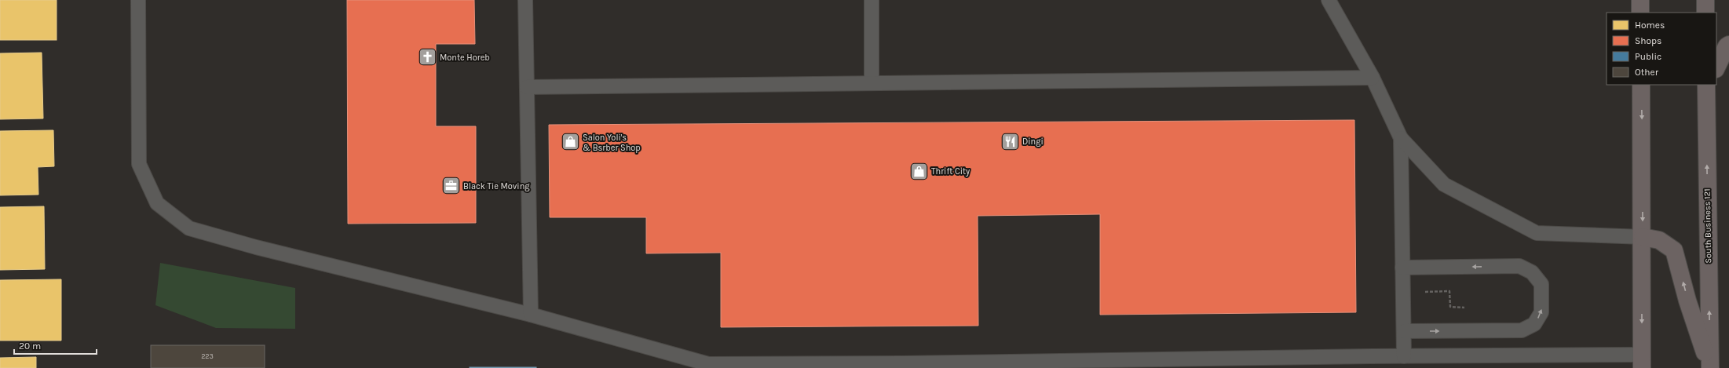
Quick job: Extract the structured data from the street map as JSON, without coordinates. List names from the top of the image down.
{
  "streets": {
    "main road": ["South Business 121"]
  },
  "places": {
    "church": ["Monte Horeb"],
    "restaurant": ["Dingi"],
    "shop": ["Salon Yoli's & Bsrber Shop", "Thrift City"],
    "office": ["Black Tie Moving"]
  },
  "house_numbers": ["223"],
  "legend": [
    "Homes",
    "Shops",
    "Public",
    "Other"
  ],
  "scale_bar": "20 m"
}
